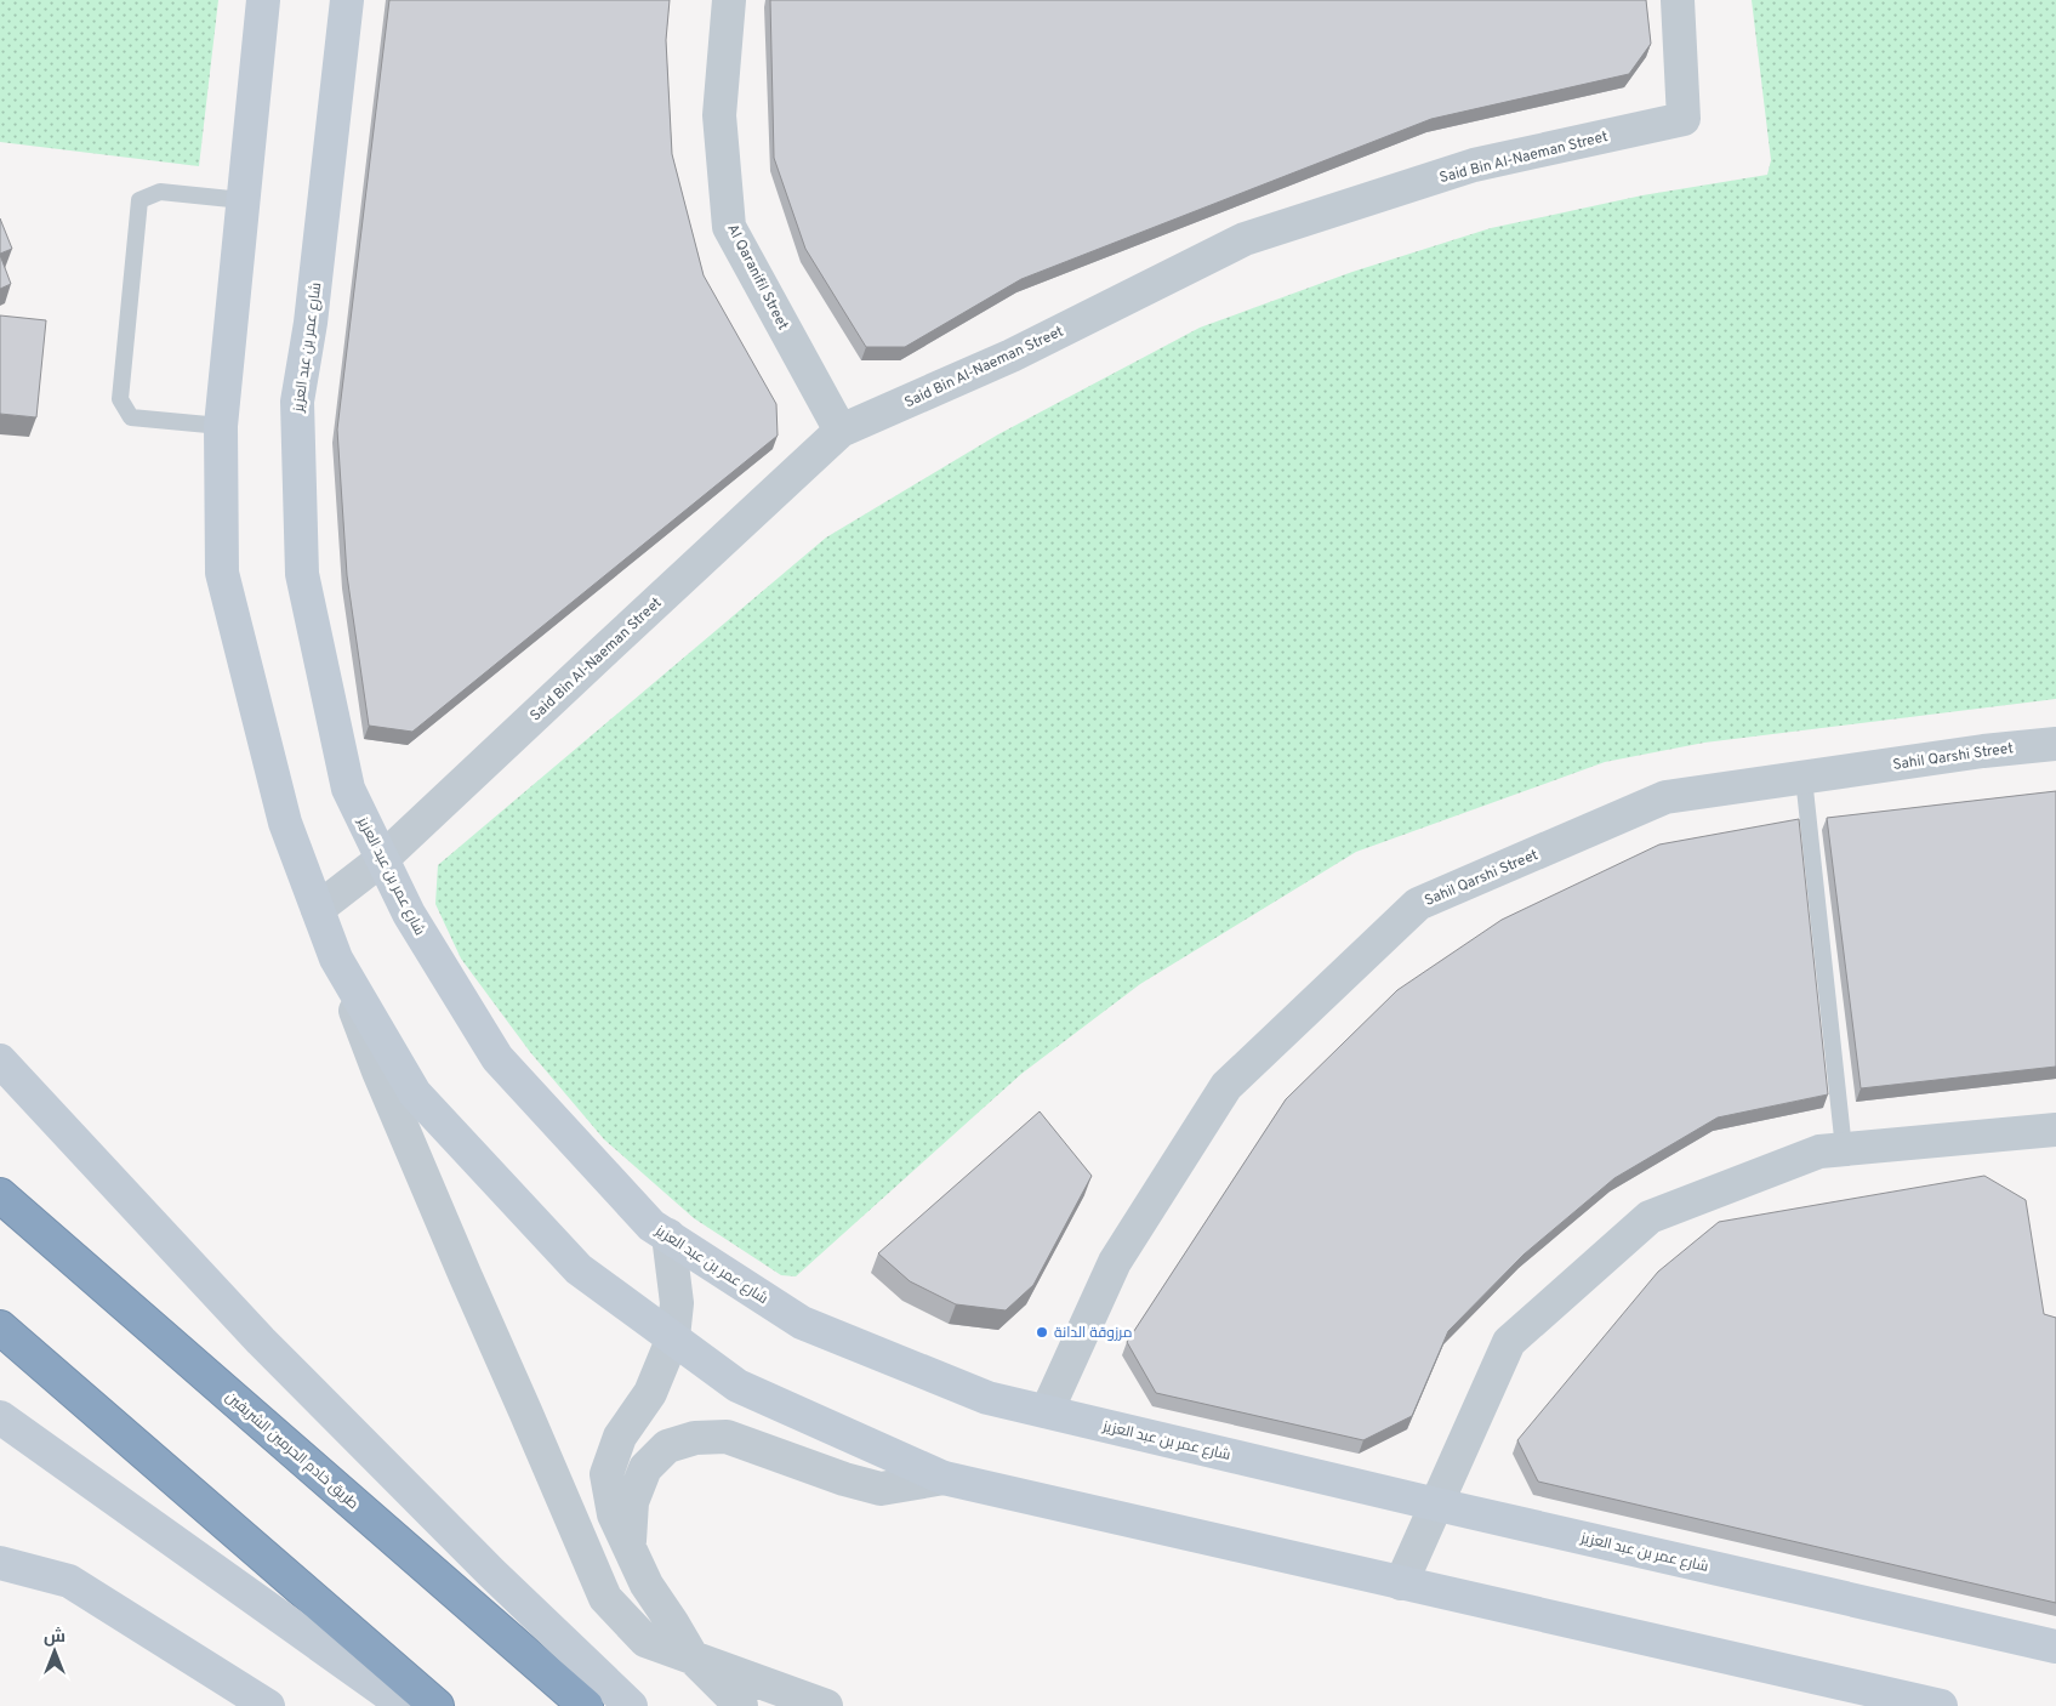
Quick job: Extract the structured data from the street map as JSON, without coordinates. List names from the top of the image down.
{
  "streets": {
    "highway": ["طريق خادم الحرمين الشريفين"],
    "street": [
      "Said Bin Al-Naeman Street",
      "Al Qaranifil Street",
      "شارع عمر بن عبد العزيز",
      "Sahil Qarshi Street"
    ]
  },
  "crossings": [
    ["Said Bin Al-Naeman Street", "Al Qaranifil Street"],
    ["Said Bin Al-Naeman Street", "شارع عمر بن عبد العزيز"],
    ["شارع عمر بن عبد العزيز", "Sahil Qarshi Street"]
  ],
  "places": ["مرزوقة الدانة"],
  "north": "top"
}
